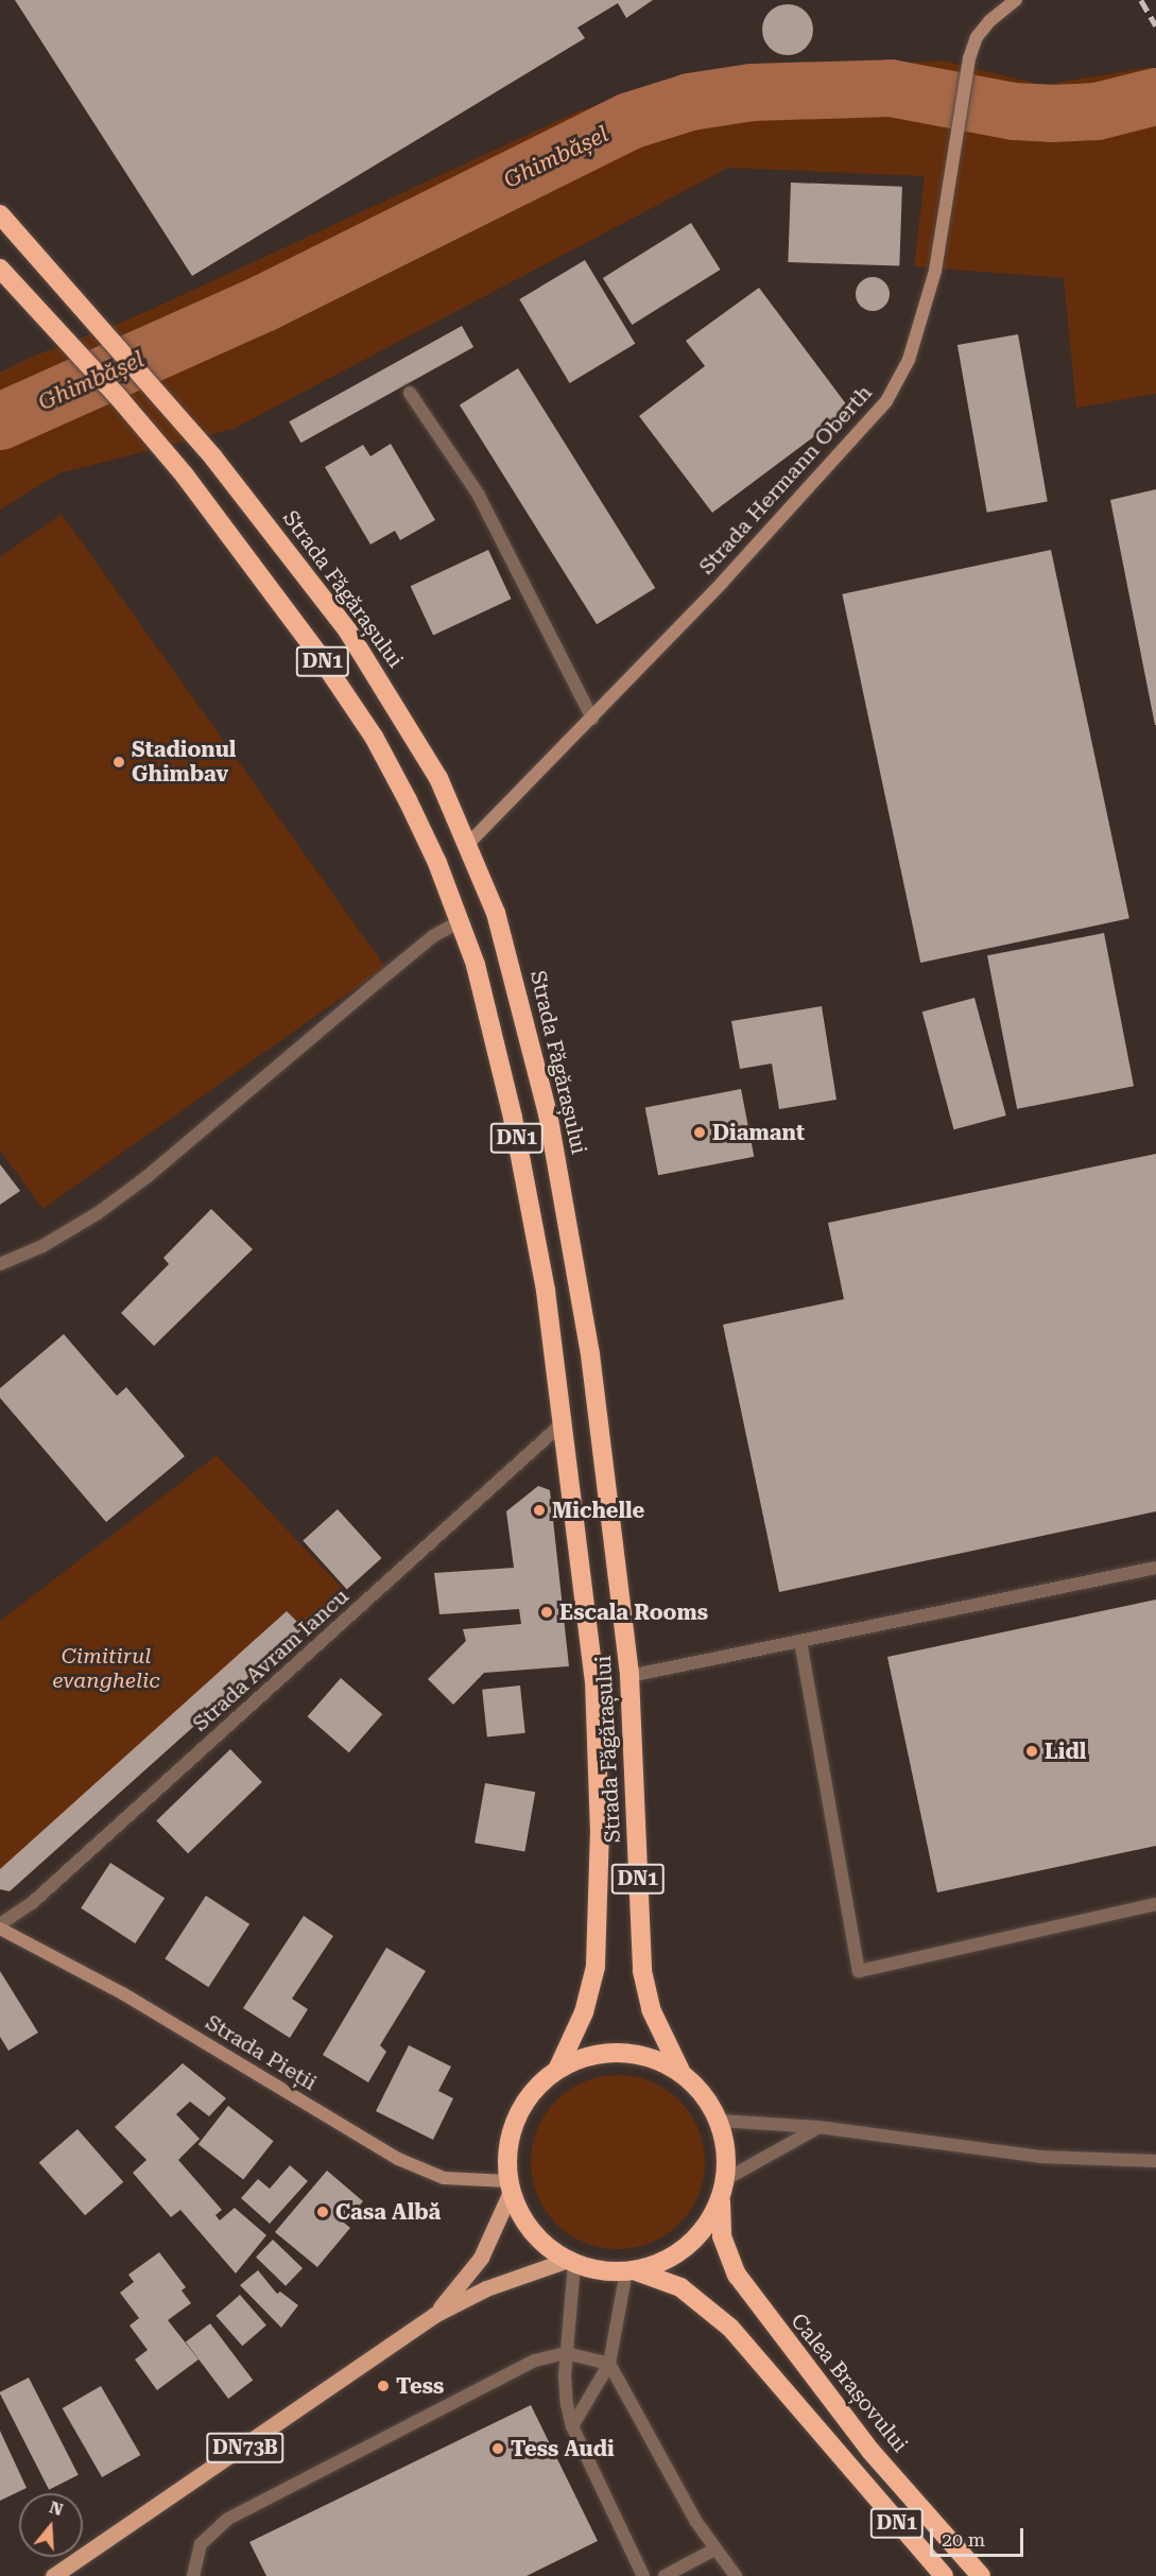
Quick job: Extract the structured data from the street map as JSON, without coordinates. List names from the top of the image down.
{
  "streets": {
    "highway": ["Strada Făgărașului", "DN1", "Calea Brașovului"],
    "main road": ["Strada Hermann Oberth", "Strada Pieții", "DN73B"],
    "street": ["Strada Avram Iancu"]
  },
  "crossings": [
    ["Strada Hermann Oberth", "Strada Făgărașului"],
    ["Strada Făgărașului", "DN1"],
    ["Strada Făgărașului", "Strada Avram Iancu"],
    ["Strada Făgărașului", "Strada Pieții"],
    ["Strada Făgărașului", "Calea Brașovului"],
    ["Strada Făgărașului", "DN73B"],
    ["DN1", "Strada Pieții"],
    ["DN1", "Calea Brașovului"],
    ["DN1", "DN73B"],
    ["Strada Pieții", "Calea Brașovului"],
    ["Strada Pieții", "DN73B"],
    ["Calea Brașovului", "DN73B"]
  ],
  "water": ["Ghimbășel"],
  "parks": ["Cimitirul evanghelic"],
  "places": [
    "Stadionul Ghimbav",
    "Diamant",
    "Michelle",
    "Escala Rooms",
    "Lidl",
    "Casa Albă",
    "Tess",
    "Tess Audi"
  ],
  "scale_bar": "20 m",
  "north": "top"
}
